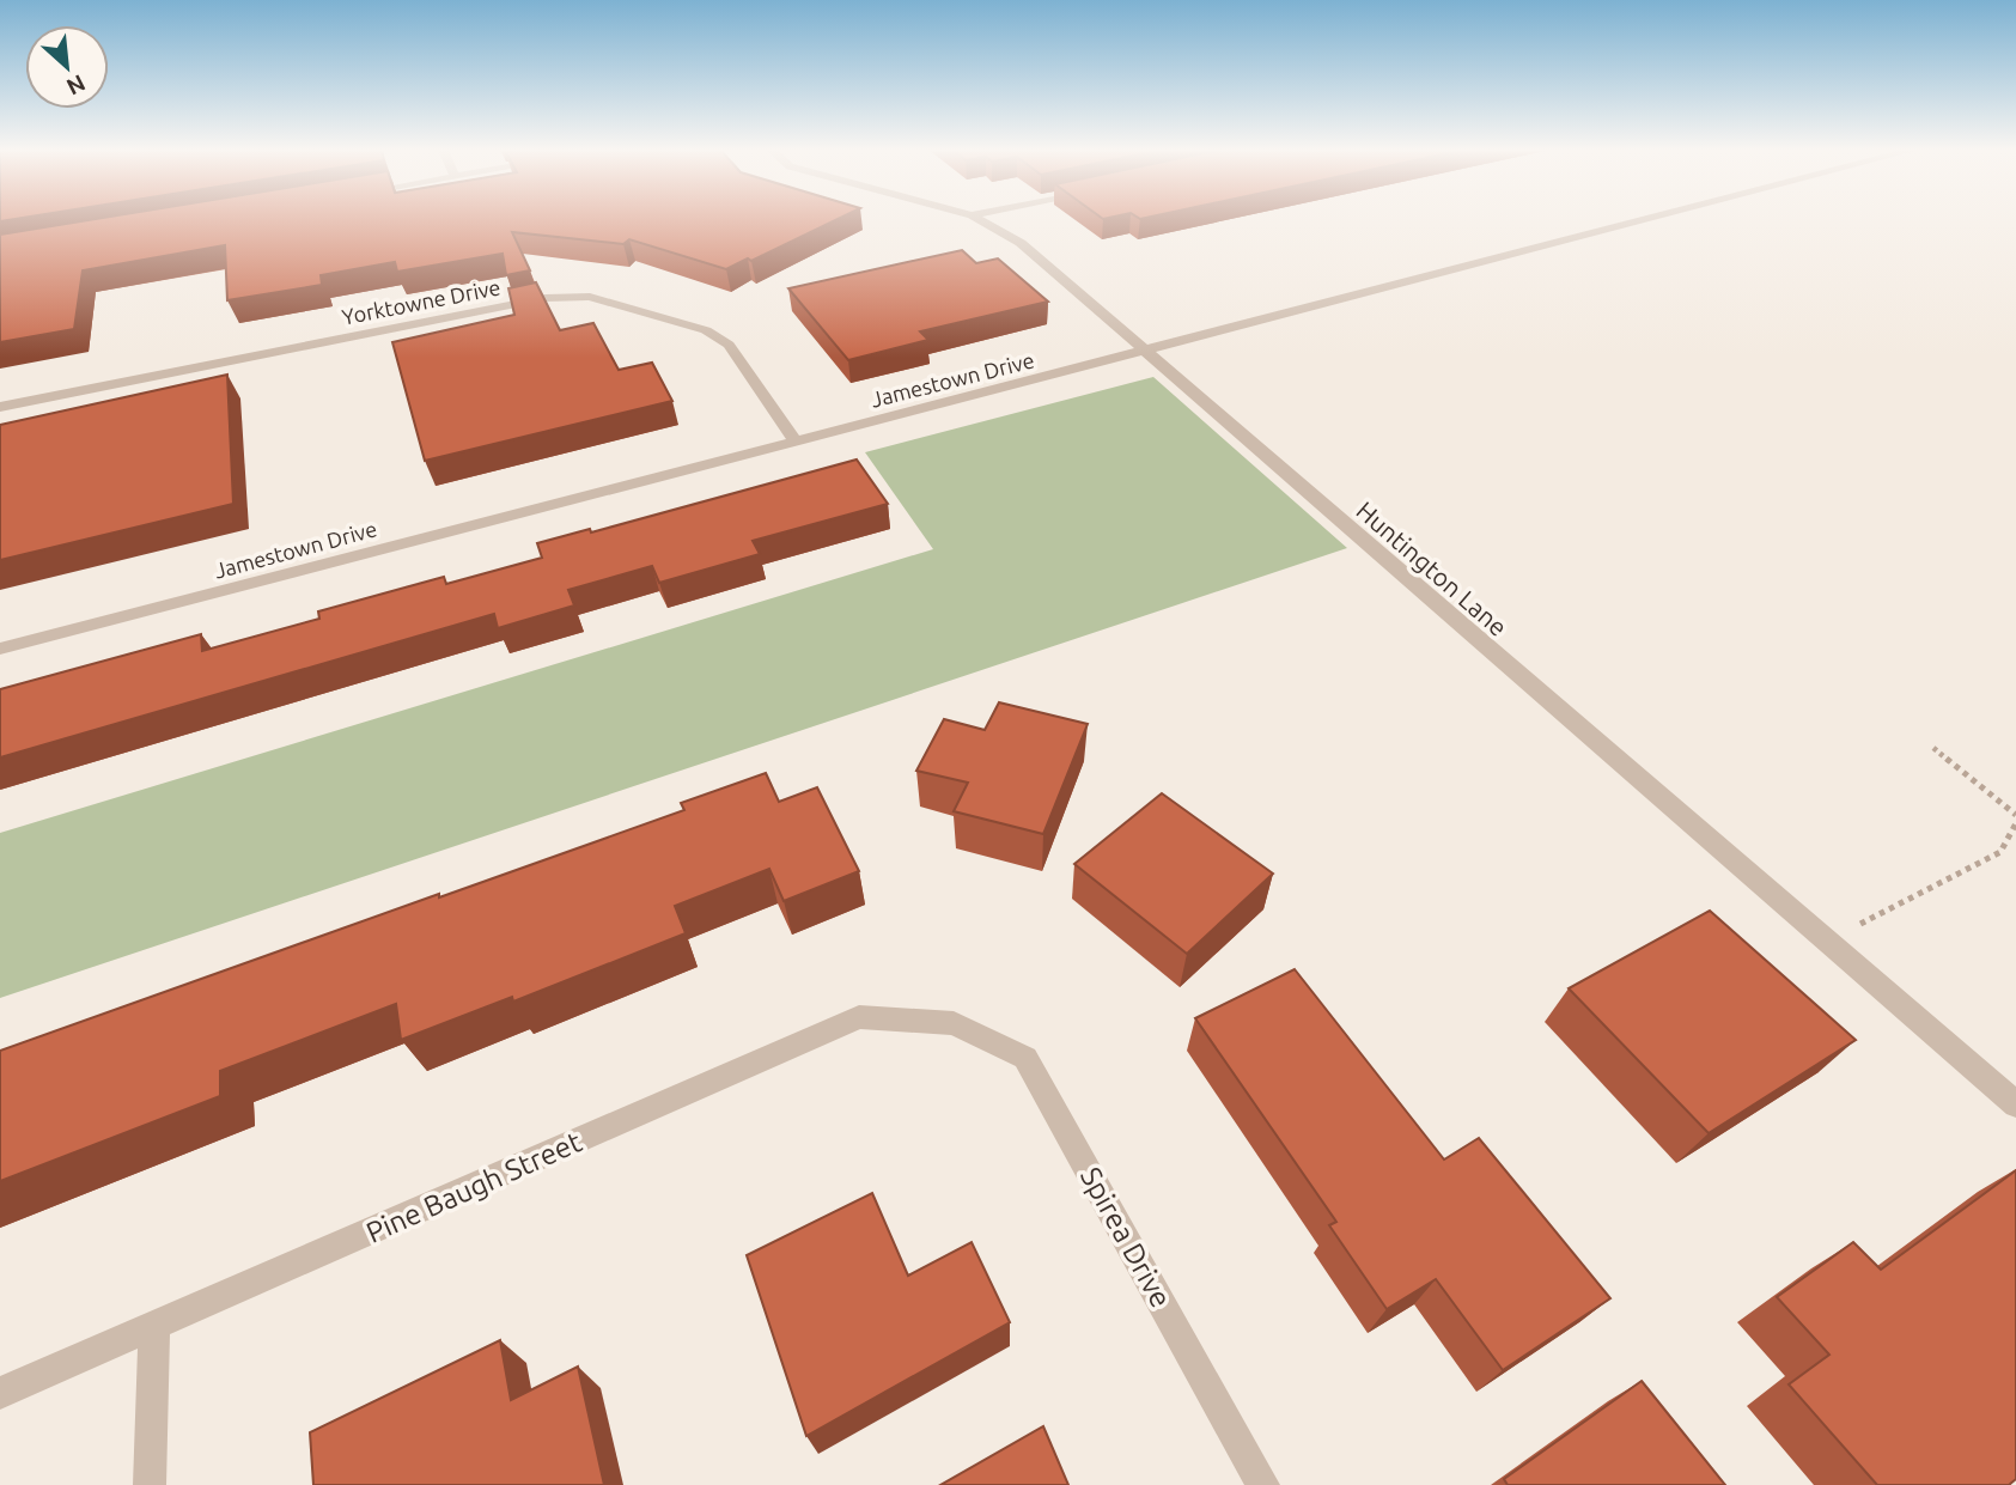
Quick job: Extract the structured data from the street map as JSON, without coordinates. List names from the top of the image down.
{
  "streets": {
    "street": [
      "Yorktowne Drive",
      "Jamestown Drive",
      "Huntington Lane",
      "Pine Baugh Street",
      "Spirea Drive"
    ]
  },
  "crossings": [
    ["Yorktowne Drive", "Jamestown Drive"],
    ["Jamestown Drive", "Huntington Lane"],
    ["Pine Baugh Street", "Spirea Drive"]
  ],
  "north": "bottom right"
}
